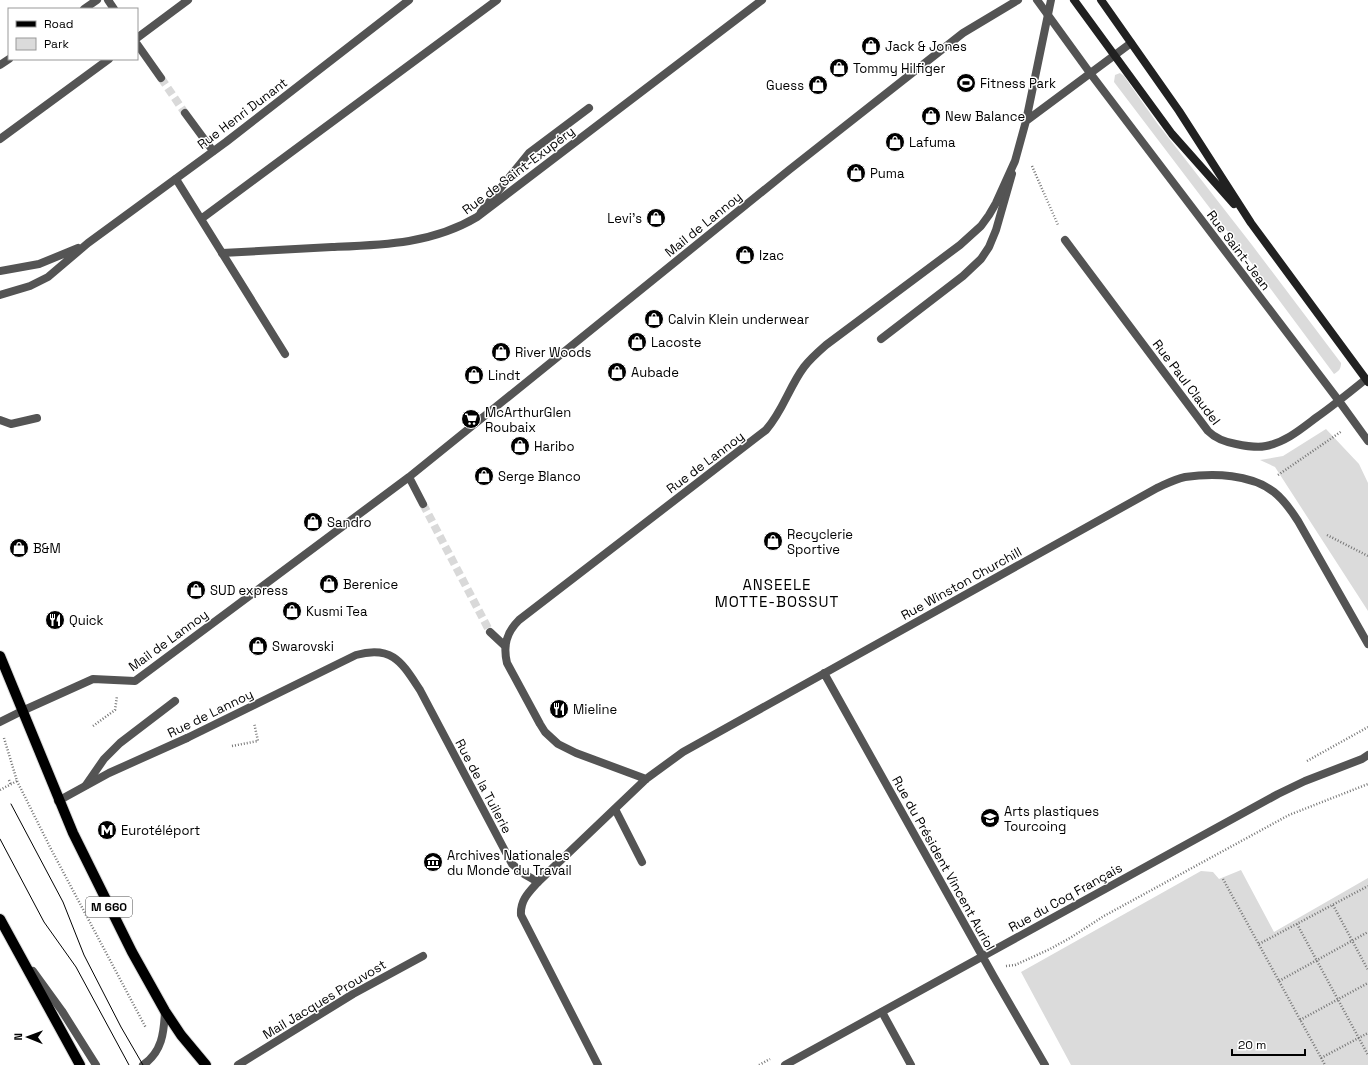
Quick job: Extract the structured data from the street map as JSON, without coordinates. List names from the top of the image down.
{
  "streets": {
    "main road": ["Rue Saint-Jean", "M 660"],
    "street": [
      "Rue Henri Dunant",
      "Rue de Saint-Exupéry",
      "Mail de Lannoy",
      "Rue Paul Claudel",
      "Rue de Lannoy",
      "Rue Winston Churchill",
      "Rue de la Tuilerie",
      "Rue du Président Vincent Auriol",
      "Rue du Coq Français",
      "Mail Jacques Prouvost"
    ]
  },
  "crossings": [
    ["Mail de Lannoy", "M 660"],
    ["Rue Saint-Jean", "Rue Paul Claudel"],
    ["Rue Saint-Jean", "Rue de Lannoy"],
    ["Rue de Lannoy", "Rue de la Tuilerie"],
    ["Rue de Lannoy", "M 660"],
    ["Rue Winston Churchill", "Rue de la Tuilerie"],
    ["Rue Winston Churchill", "Rue du Président Vincent Auriol"],
    ["Rue du Président Vincent Auriol", "Rue du Coq Français"]
  ],
  "districts": ["ANSEELE MOTTE-BOSSUT"],
  "places": {
    "shop": [
      "Jack & Jones",
      "Tommy Hilfiger",
      "Guess",
      "New Balance",
      "Lafuma",
      "Puma",
      "Levi's",
      "Izac",
      "Calvin Klein underwear",
      "Lacoste",
      "River Woods",
      "Aubade",
      "Lindt",
      "Haribo",
      "Serge Blanco",
      "Sandro",
      "Recyclerie Sportive",
      "B&M",
      "Berenice",
      "SUD express",
      "Kusmi Tea",
      "Swarovski"
    ],
    "sports": ["Fitness Park"],
    "supermarket": ["McArthurGlen Roubaix"],
    "restaurant": ["Quick", "Mieline"],
    "school or university": ["Arts plastiques Tourcoing"],
    "metro station": ["Eurotéléport"],
    "museum": ["Archives Nationales du Monde du Travail"]
  },
  "legend": ["Road", "Park"],
  "scale_bar": "20 m",
  "north": "left"
}
